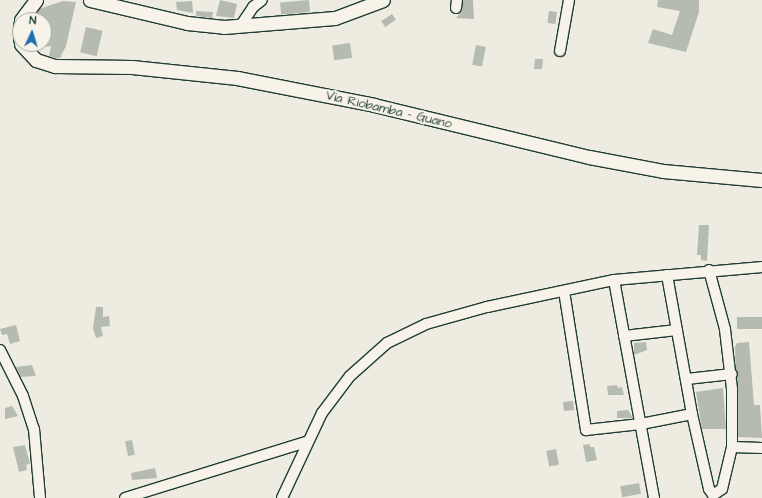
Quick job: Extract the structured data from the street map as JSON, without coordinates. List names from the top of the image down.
{
  "streets": {
    "main road": ["Vía Riobamba - Guano"]
  },
  "north": "top"
}
